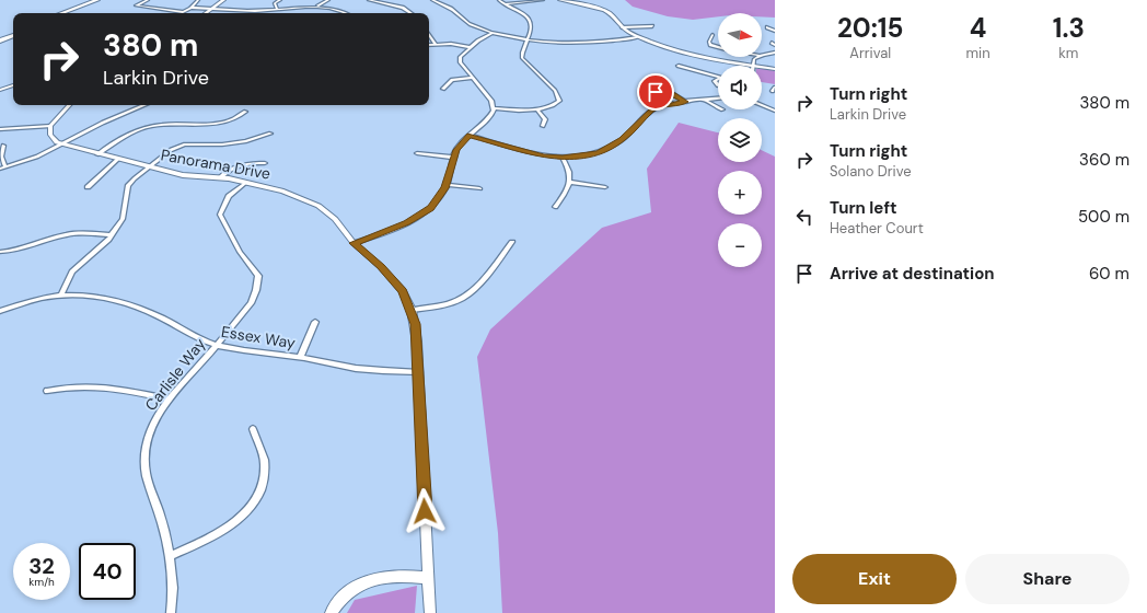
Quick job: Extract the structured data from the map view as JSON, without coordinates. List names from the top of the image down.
{
  "streets": {
    "street": ["Panorama Drive", "Essex Way", "Carlisle Way"]
  },
  "crossings": [
    ["Panorama Drive", "Essex Way"],
    ["Panorama Drive", "Carlisle Way"],
    ["Essex Way", "Carlisle Way"]
  ],
  "north": "right",
  "page": {
    "eta": [
      "20:15",
      "Arrival",
      "4",
      "min",
      "1.3",
      "km"
    ],
    "map_buttons": ["+", "−"],
    "turn": ["380 m", "Larkin Drive"],
    "list": [
      {
        "name": "Turn right",
        "note": "Larkin Drive",
        "value": "380 m"
      },
      {
        "name": "Turn right",
        "note": "Solano Drive",
        "value": "360 m"
      },
      {
        "name": "Turn left",
        "note": "Heather Court",
        "value": "500 m"
      },
      {
        "name": "Arrive at destination",
        "value": "60 m"
      }
    ],
    "speed": "32 km/h",
    "limit": "40",
    "buttons": ["Exit", "Share"]
  }
}
